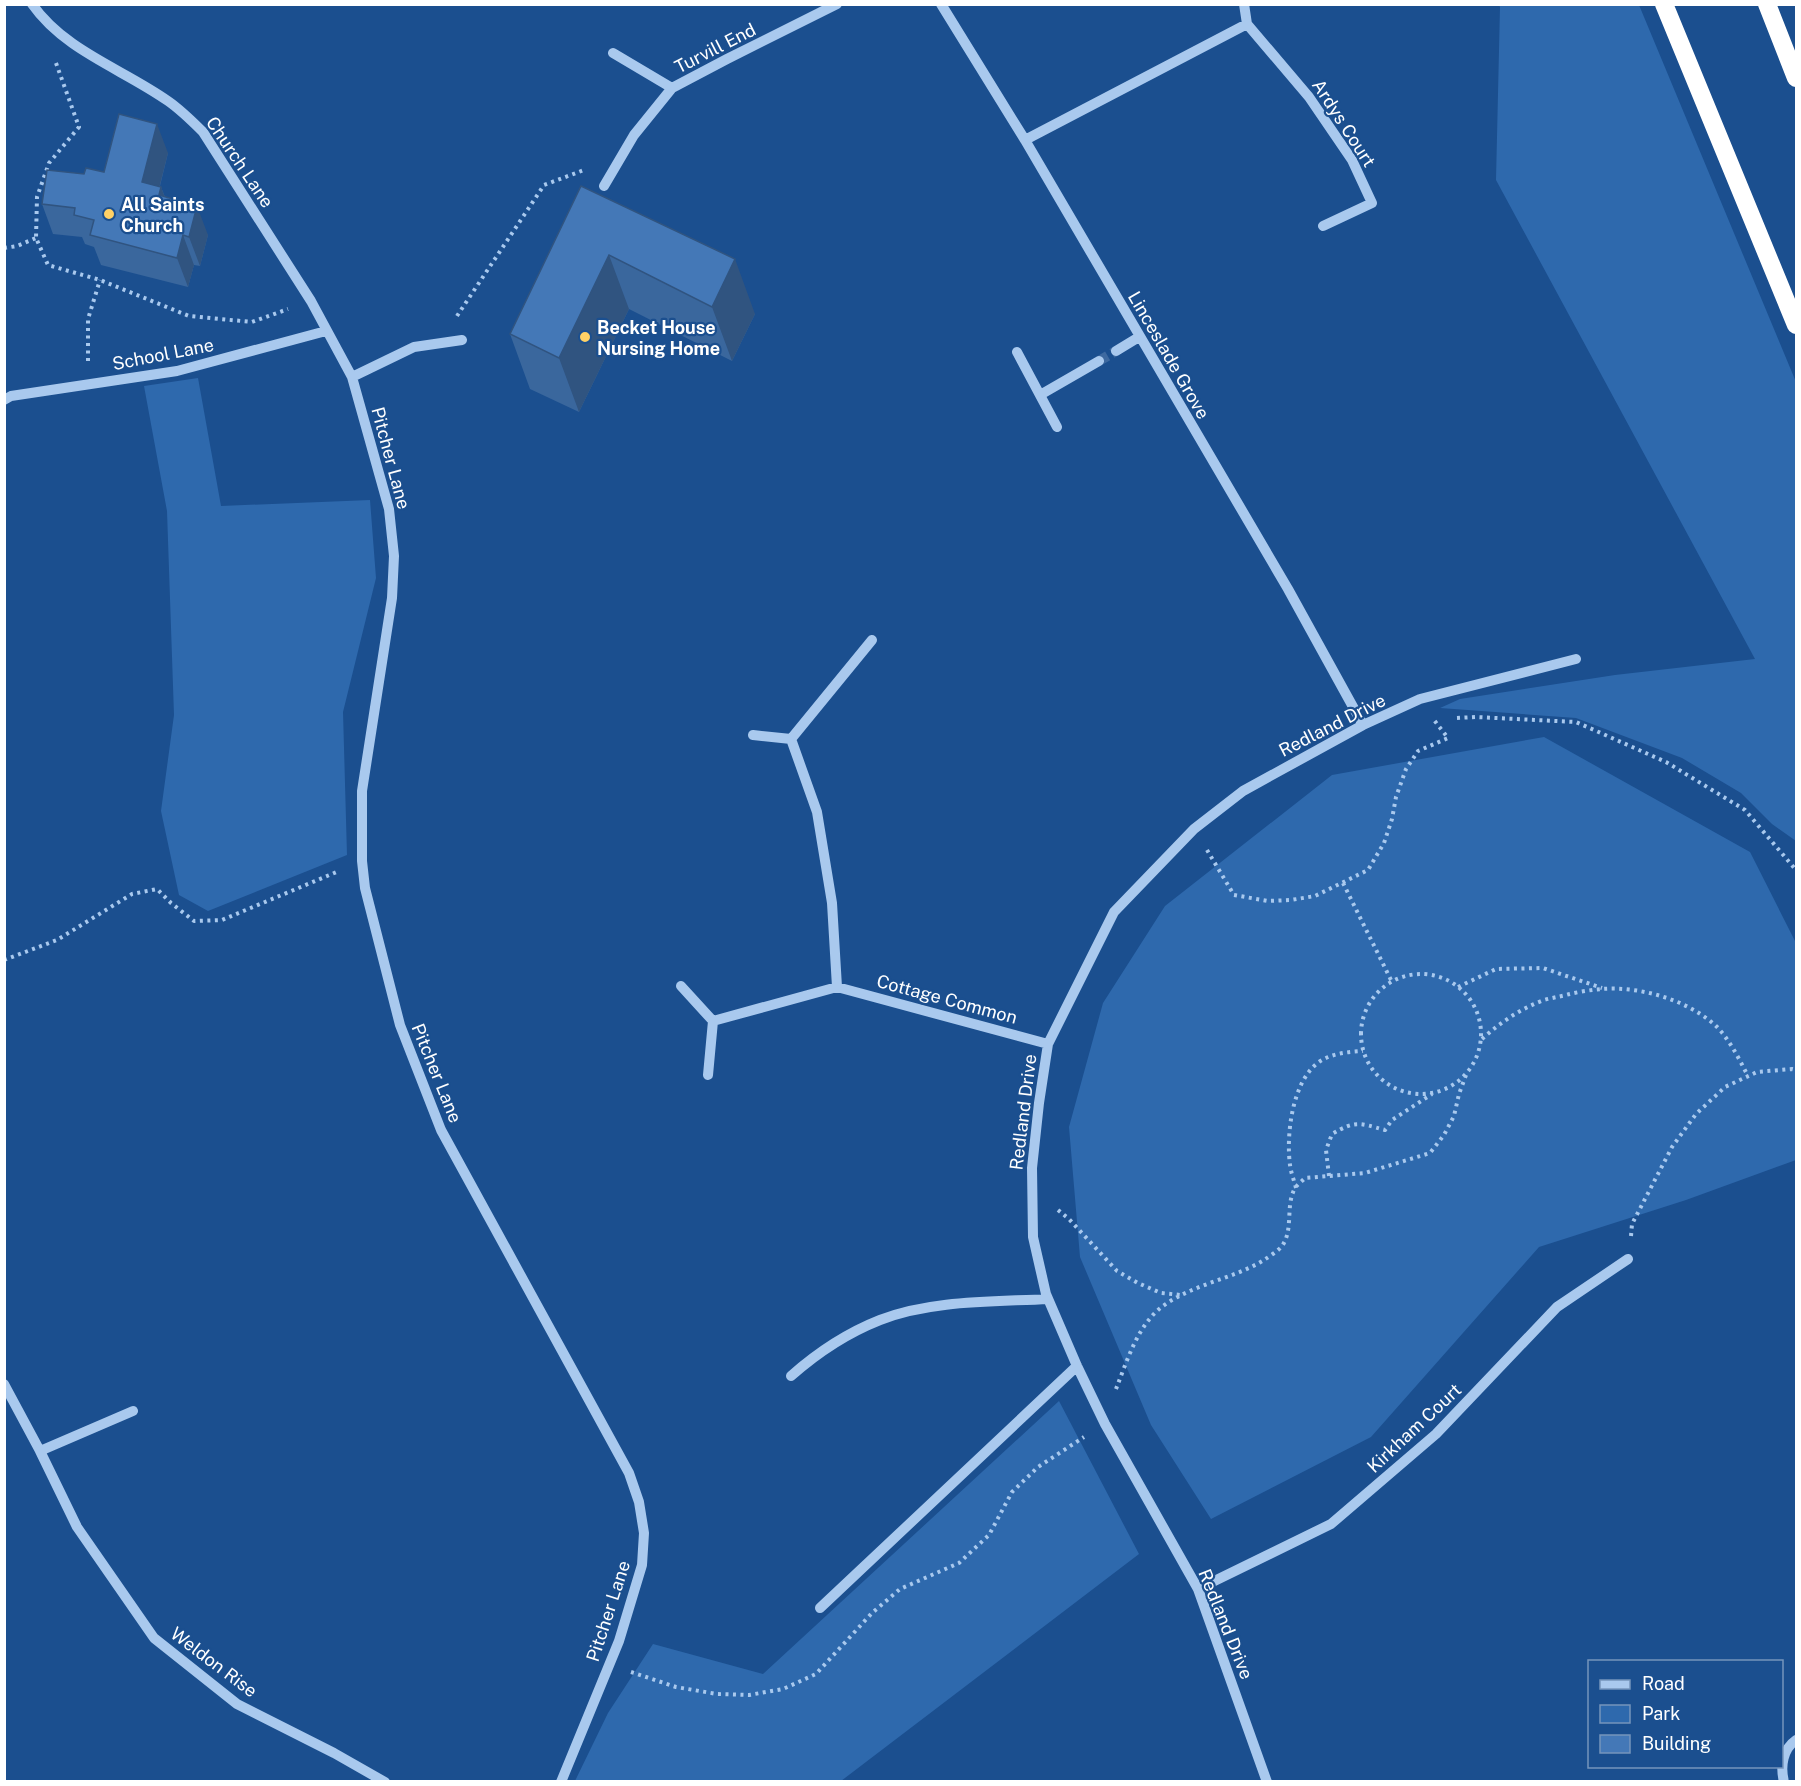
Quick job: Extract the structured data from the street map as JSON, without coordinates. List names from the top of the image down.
{
  "streets": {
    "street": [
      "Turvill End",
      "Ardys Court",
      "Church Lane",
      "School Lane",
      "Linceslade Grove",
      "Pitcher Lane",
      "Redland Drive",
      "Cottage Common",
      "Kirkham Court",
      "Weldon Rise"
    ]
  },
  "crossings": [
    ["Church Lane", "School Lane"],
    ["Church Lane", "Pitcher Lane"],
    ["School Lane", "Pitcher Lane"],
    ["Linceslade Grove", "Redland Drive"],
    ["Redland Drive", "Cottage Common"],
    ["Redland Drive", "Kirkham Court"]
  ],
  "places": ["All Saints Church", "Becket House Nursing Home"],
  "legend": ["Road", "Park", "Building"]
}
